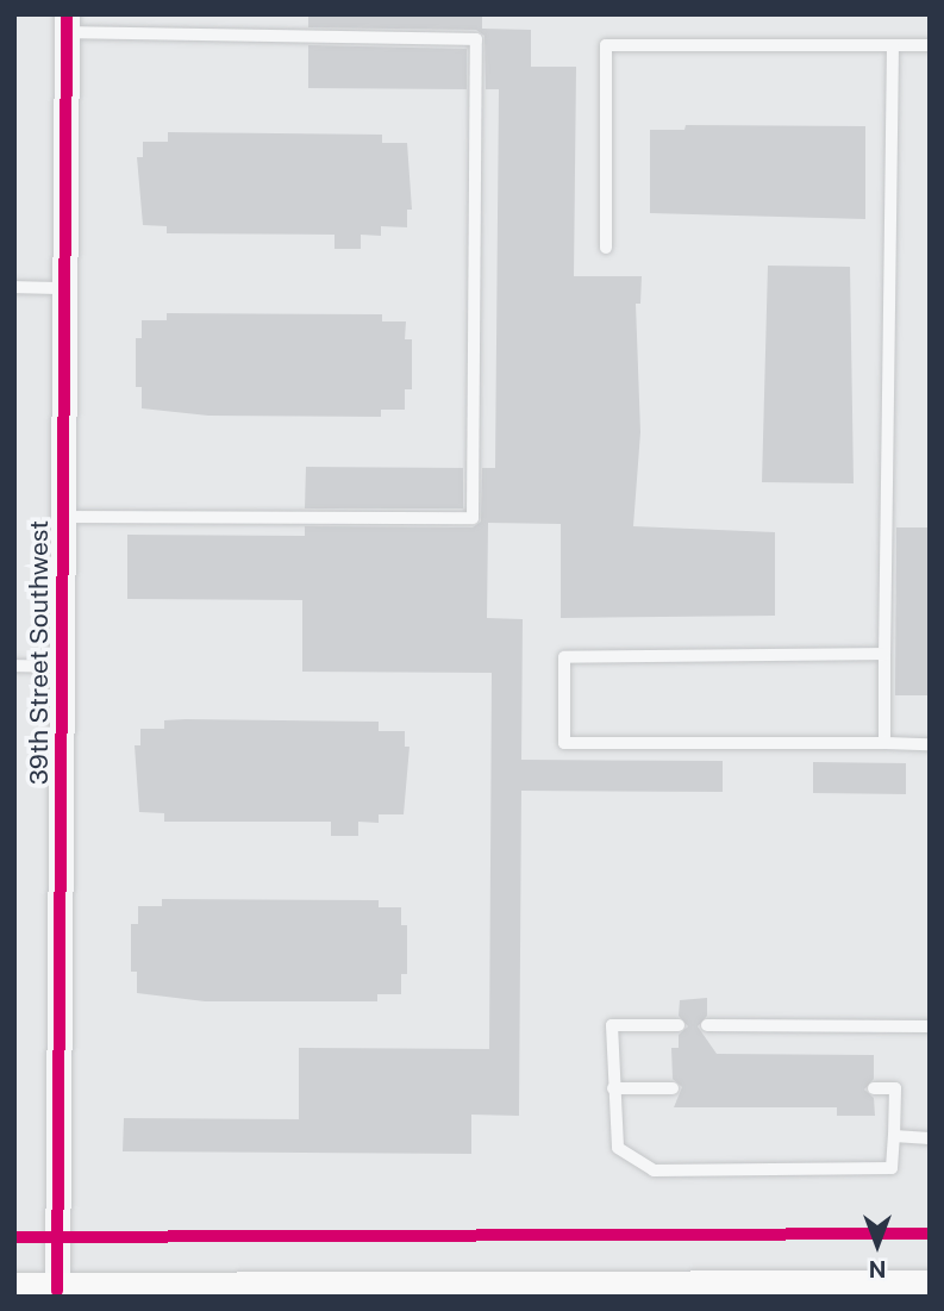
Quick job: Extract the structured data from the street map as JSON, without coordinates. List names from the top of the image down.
{
  "streets": {
    "street": ["39th Street Southwest"]
  },
  "north": "bottom"
}
